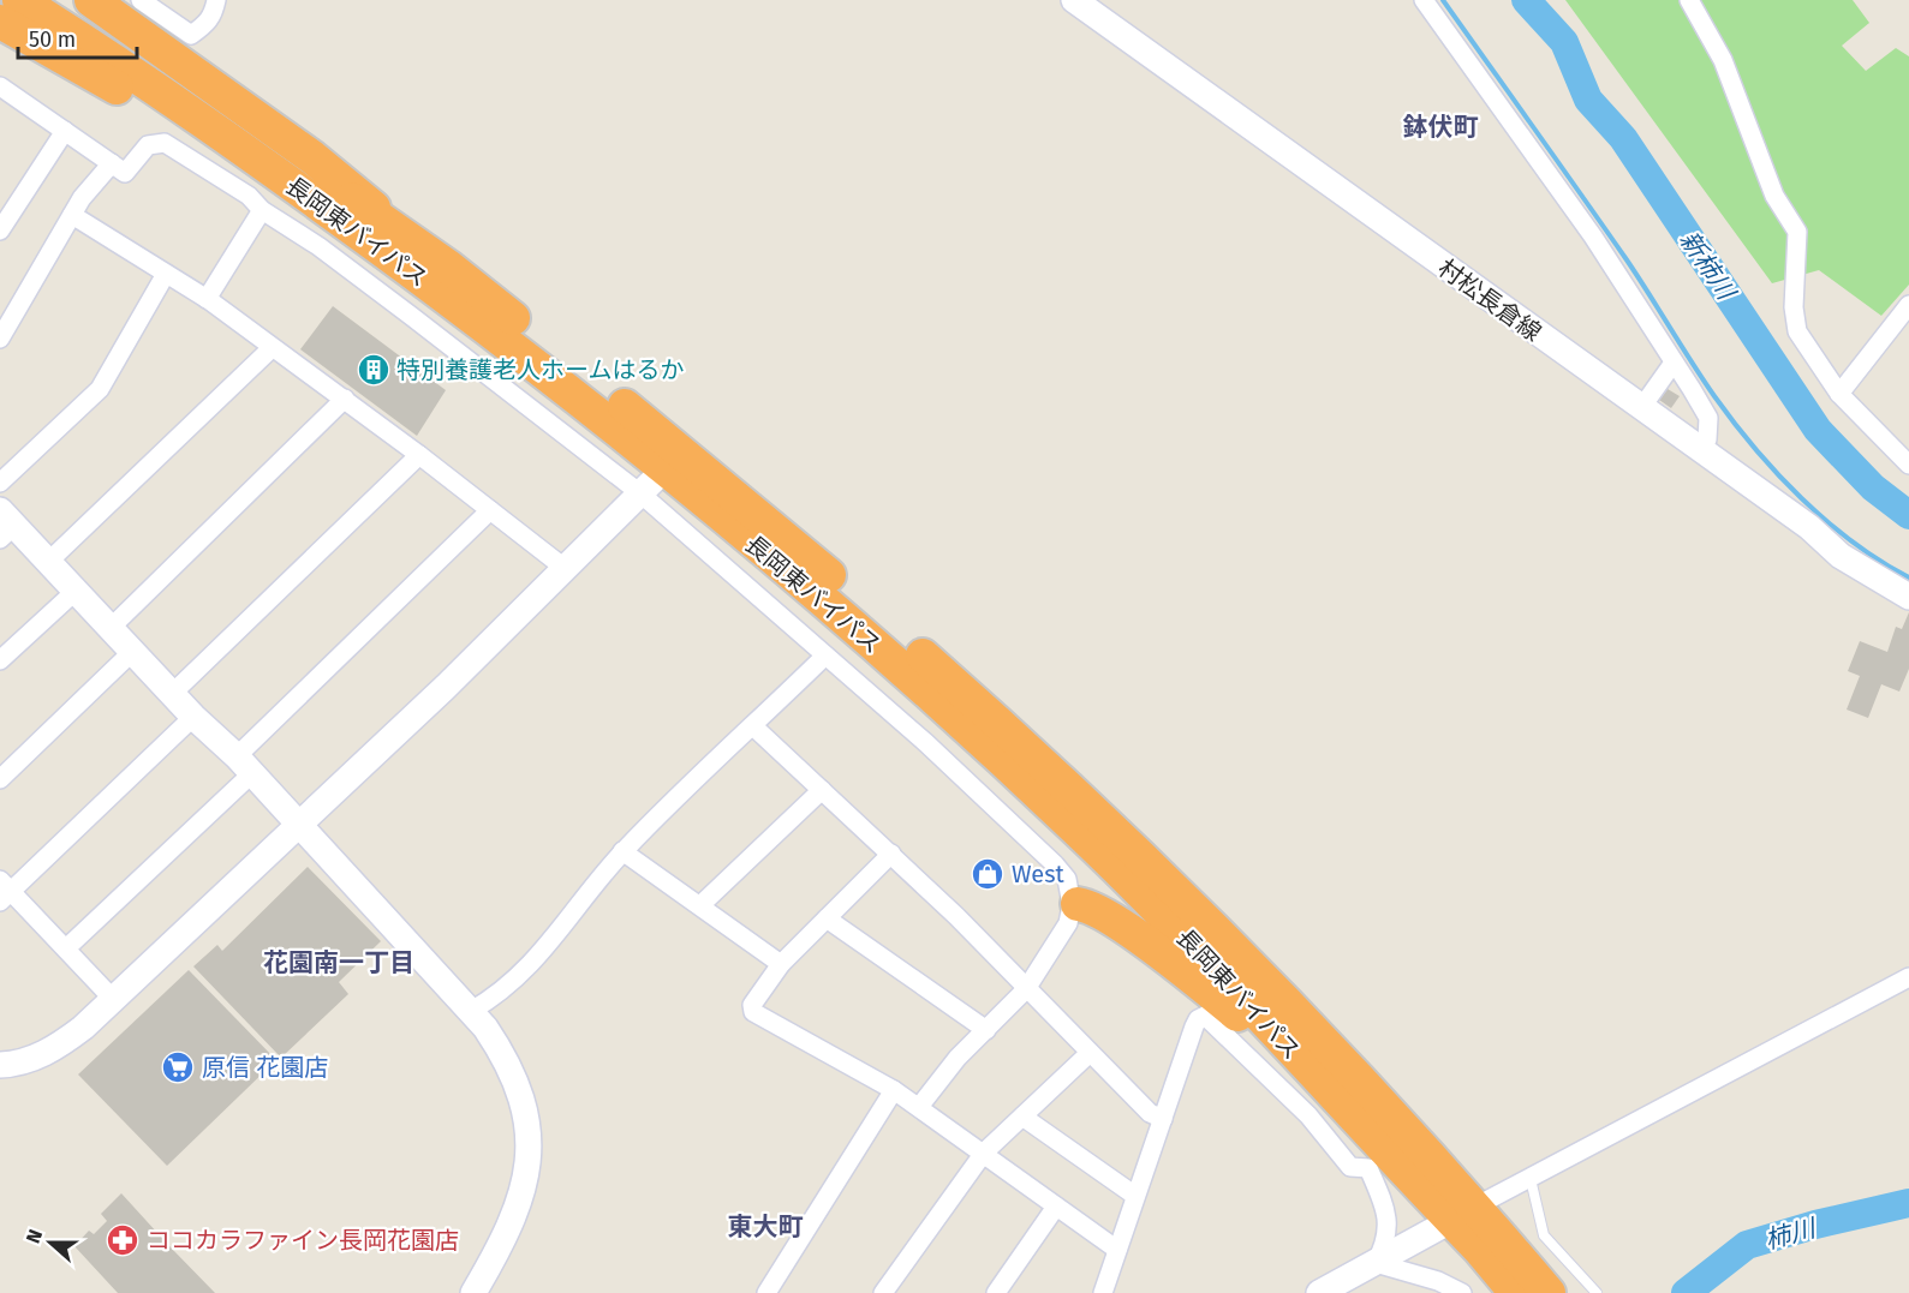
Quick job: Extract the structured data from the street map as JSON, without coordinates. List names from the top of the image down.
{
  "streets": {
    "highway": ["長岡東バイパス"],
    "street": ["村松長倉線"]
  },
  "districts": ["鉢伏町", "花園南一丁目", "東大町"],
  "water": ["新柿川", "柿川"],
  "places": {
    "building": ["特別養護老人ホームはるか"],
    "shop": ["West"],
    "supermarket": ["原信 花園店"],
    "pharmacy": ["ココカラファイン長岡花園店"]
  },
  "scale_bar": "50 m",
  "north": "left"
}
